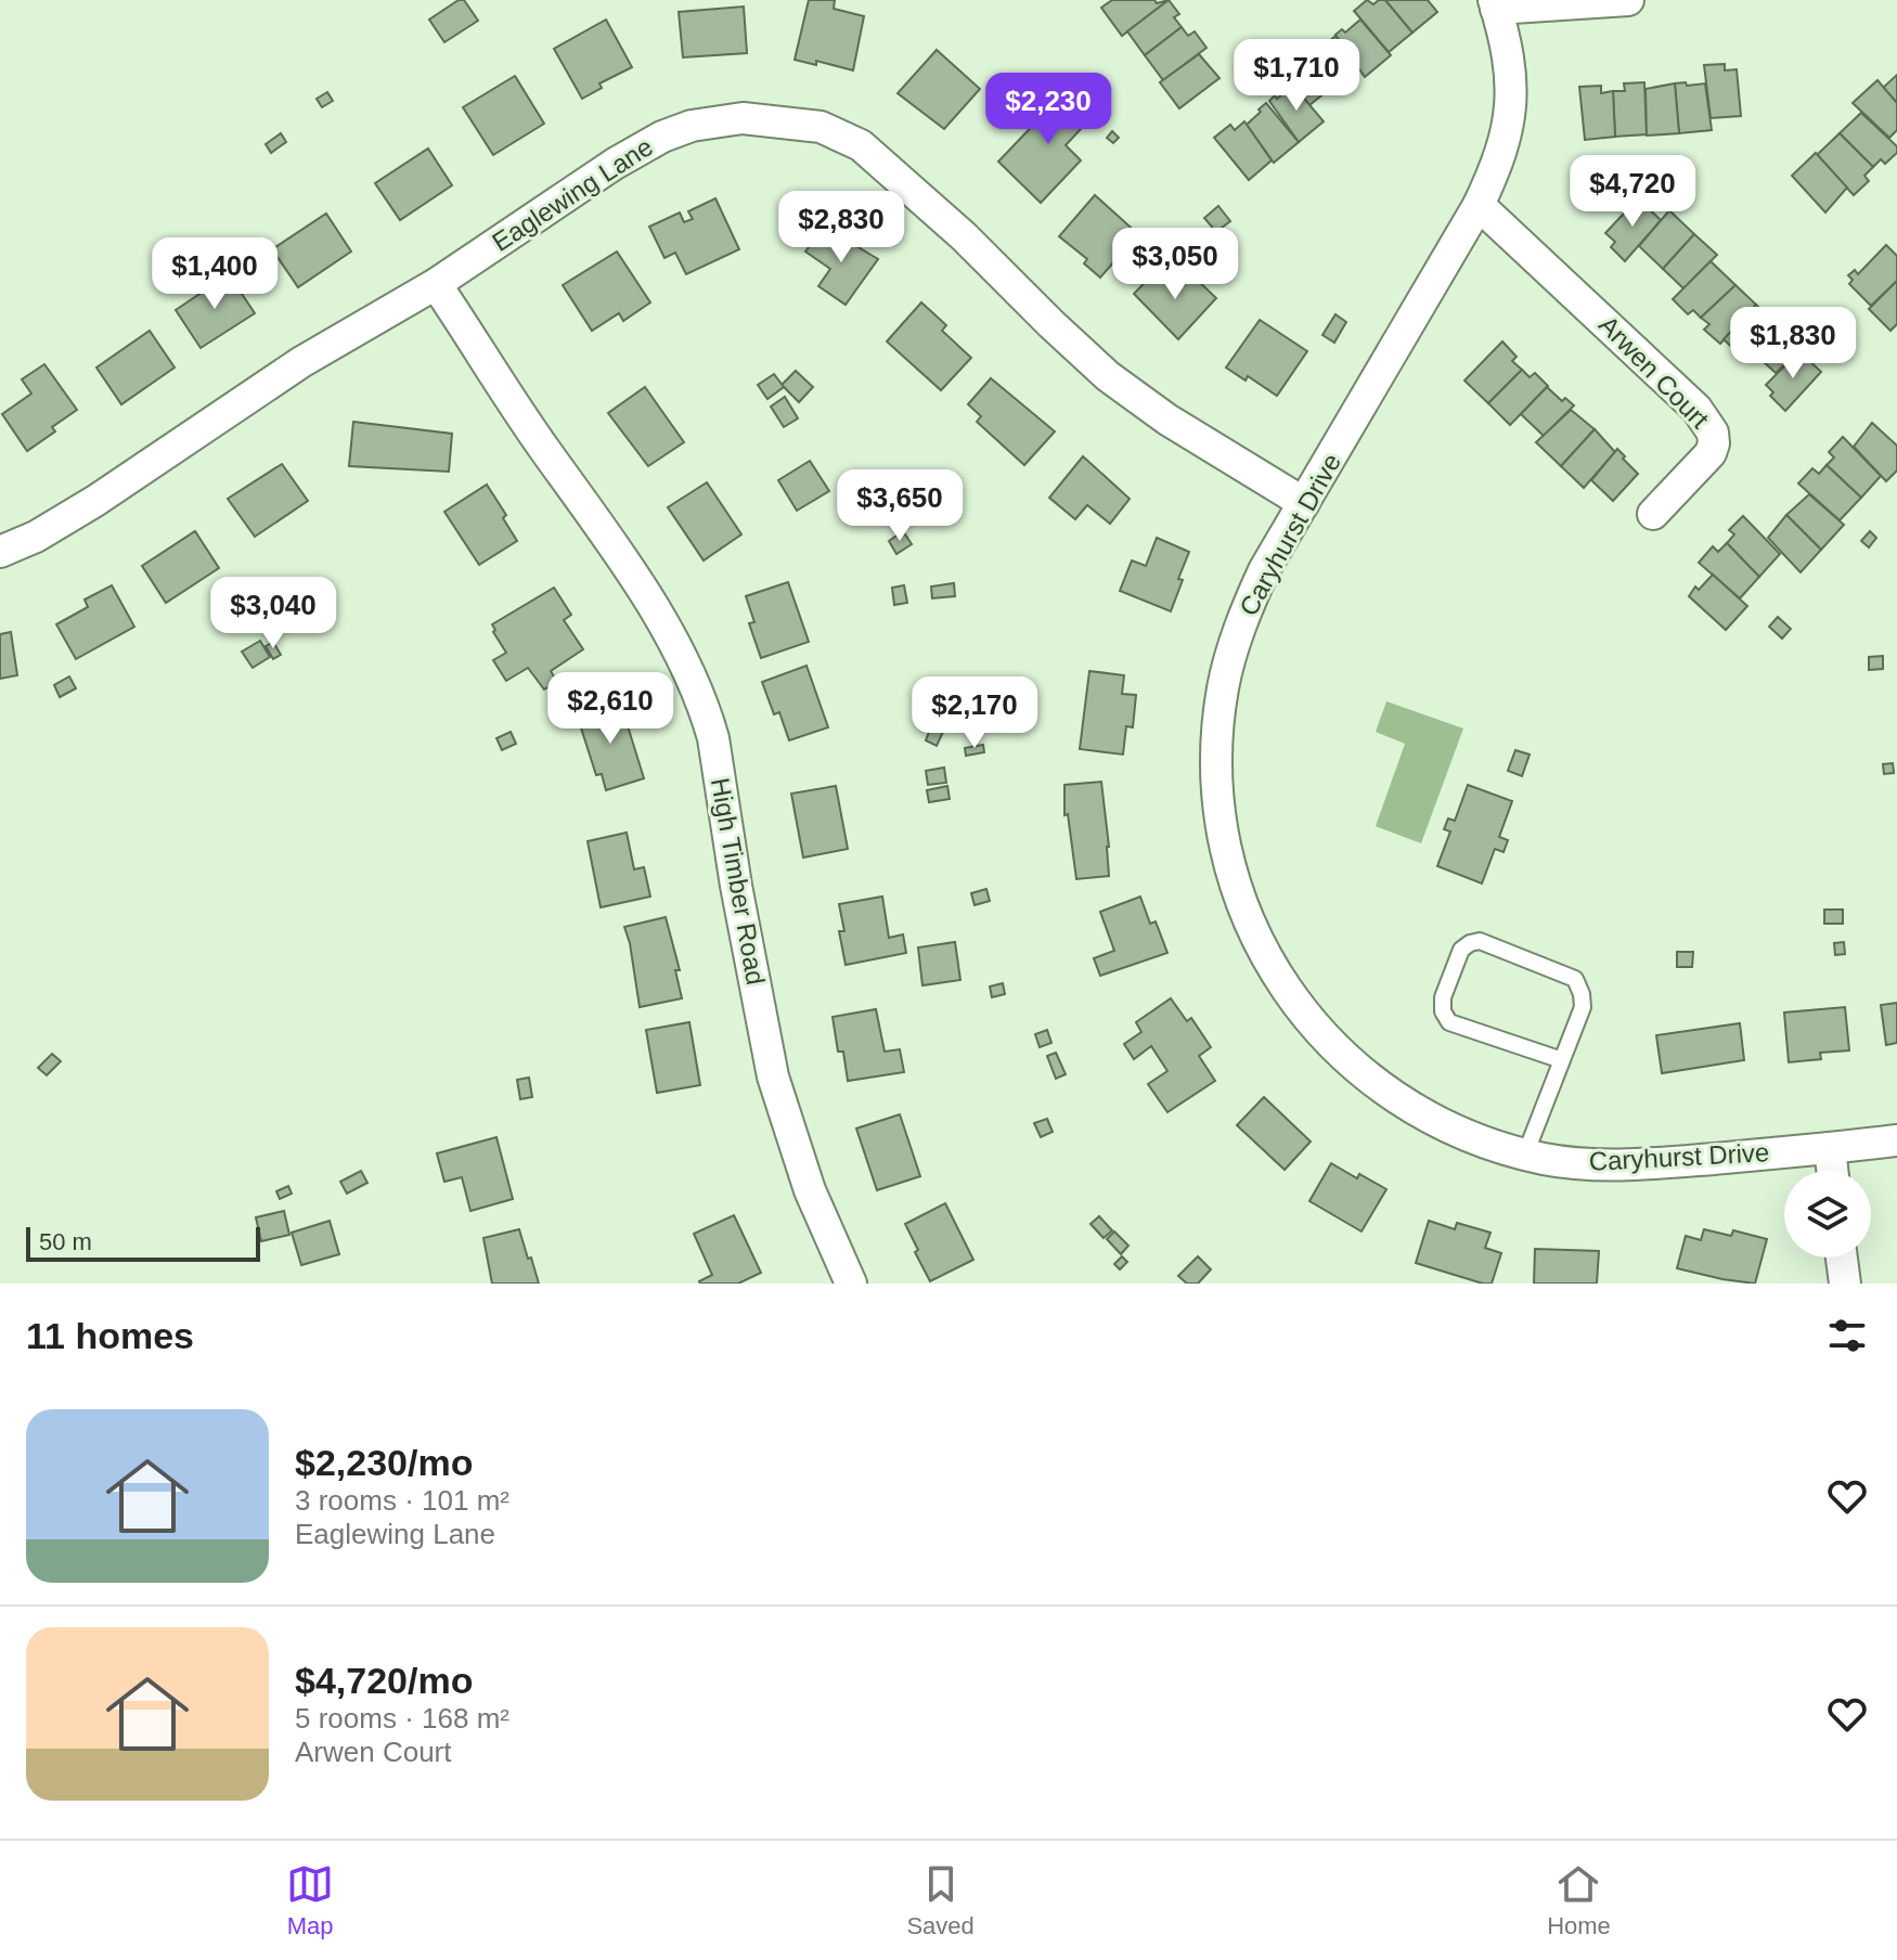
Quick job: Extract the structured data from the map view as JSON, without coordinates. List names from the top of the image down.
{
  "streets": {
    "street": [
      "Eaglewing Lane",
      "Arwen Court",
      "Caryhurst Drive",
      "High Timber Road"
    ]
  },
  "crossings": [
    ["Eaglewing Lane", "Caryhurst Drive"],
    ["Eaglewing Lane", "High Timber Road"],
    ["Arwen Court", "Caryhurst Drive"]
  ],
  "scale_bar": "50 m",
  "page": {
    "price": [
      "$1,710",
      "$2,230",
      "$4,720",
      "$2,830",
      "$3,050",
      "$1,400",
      "$1,830",
      "$3,650",
      "$3,040",
      "$2,610",
      "$2,170"
    ],
    "scale": "50 m",
    "heading": "11 homes",
    "list": [
      {
        "name": "$2,230/mo",
        "note": "3 rooms · 101 m² · Eaglewing Lane"
      },
      {
        "name": "$4,720/mo",
        "note": "5 rooms · 168 m² · Arwen Court"
      }
    ],
    "tabs": ["Map", "Saved", "Home"]
  }
}
